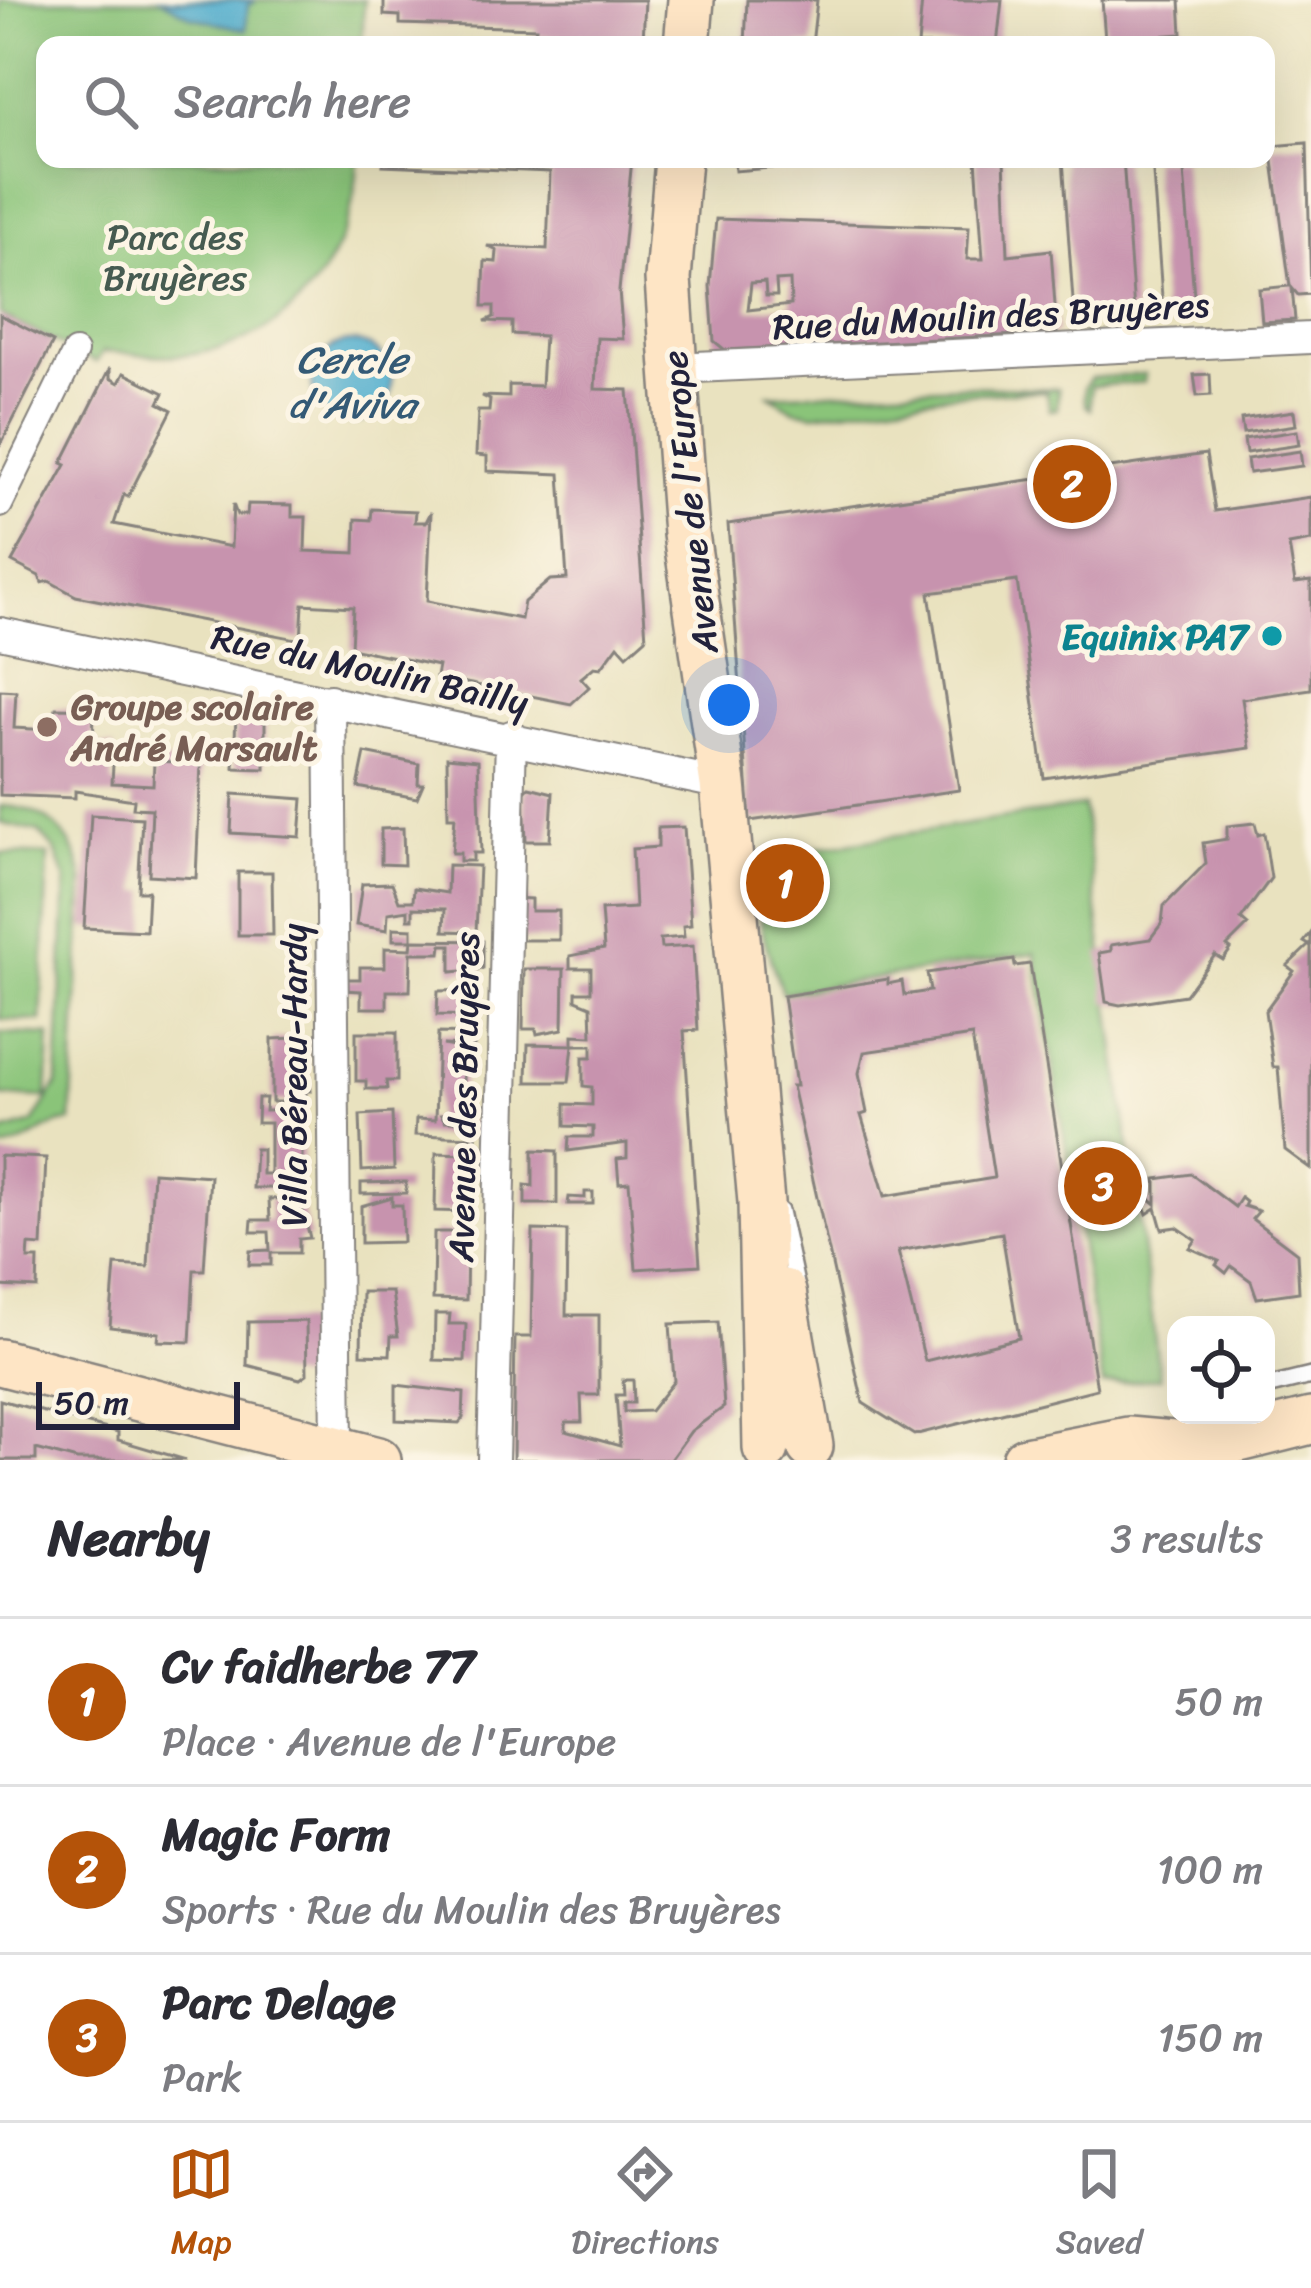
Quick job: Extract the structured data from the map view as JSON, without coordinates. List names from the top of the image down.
{
  "streets": {
    "main road": ["Avenue de l'Europe"],
    "street": [
      "Rue du Moulin des Bruyères",
      "Rue du Moulin Bailly",
      "Villa Béreau-Hardy",
      "Avenue des Bruyères"
    ]
  },
  "crossings": [
    ["Rue du Moulin des Bruyères", "Avenue de l'Europe"],
    ["Avenue de l'Europe", "Rue du Moulin Bailly"],
    ["Rue du Moulin Bailly", "Villa Béreau-Hardy"],
    ["Rue du Moulin Bailly", "Avenue des Bruyères"]
  ],
  "water": ["Cercle d'Aviva"],
  "parks": ["Parc des Bruyères"],
  "places": ["Equinix PA7", "Groupe scolaire André Marsault"],
  "scale_bar": "50 m",
  "page": {
    "search": "Search here",
    "pins": ["2", "1", "3"],
    "scale": "50 m",
    "heading": ["Nearby", "3 results"],
    "list": [
      {
        "mark": "1",
        "name": "Cv faidherbe 77",
        "note": "Place · Avenue de l'Europe",
        "value": "50 m"
      },
      {
        "mark": "2",
        "name": "Magic Form",
        "note": "Sports · Rue du Moulin des Bruyères",
        "value": "100 m"
      },
      {
        "mark": "3",
        "name": "Parc Delage",
        "note": "Park",
        "value": "150 m"
      }
    ],
    "nav": ["Map", "Directions", "Saved"]
  }
}
